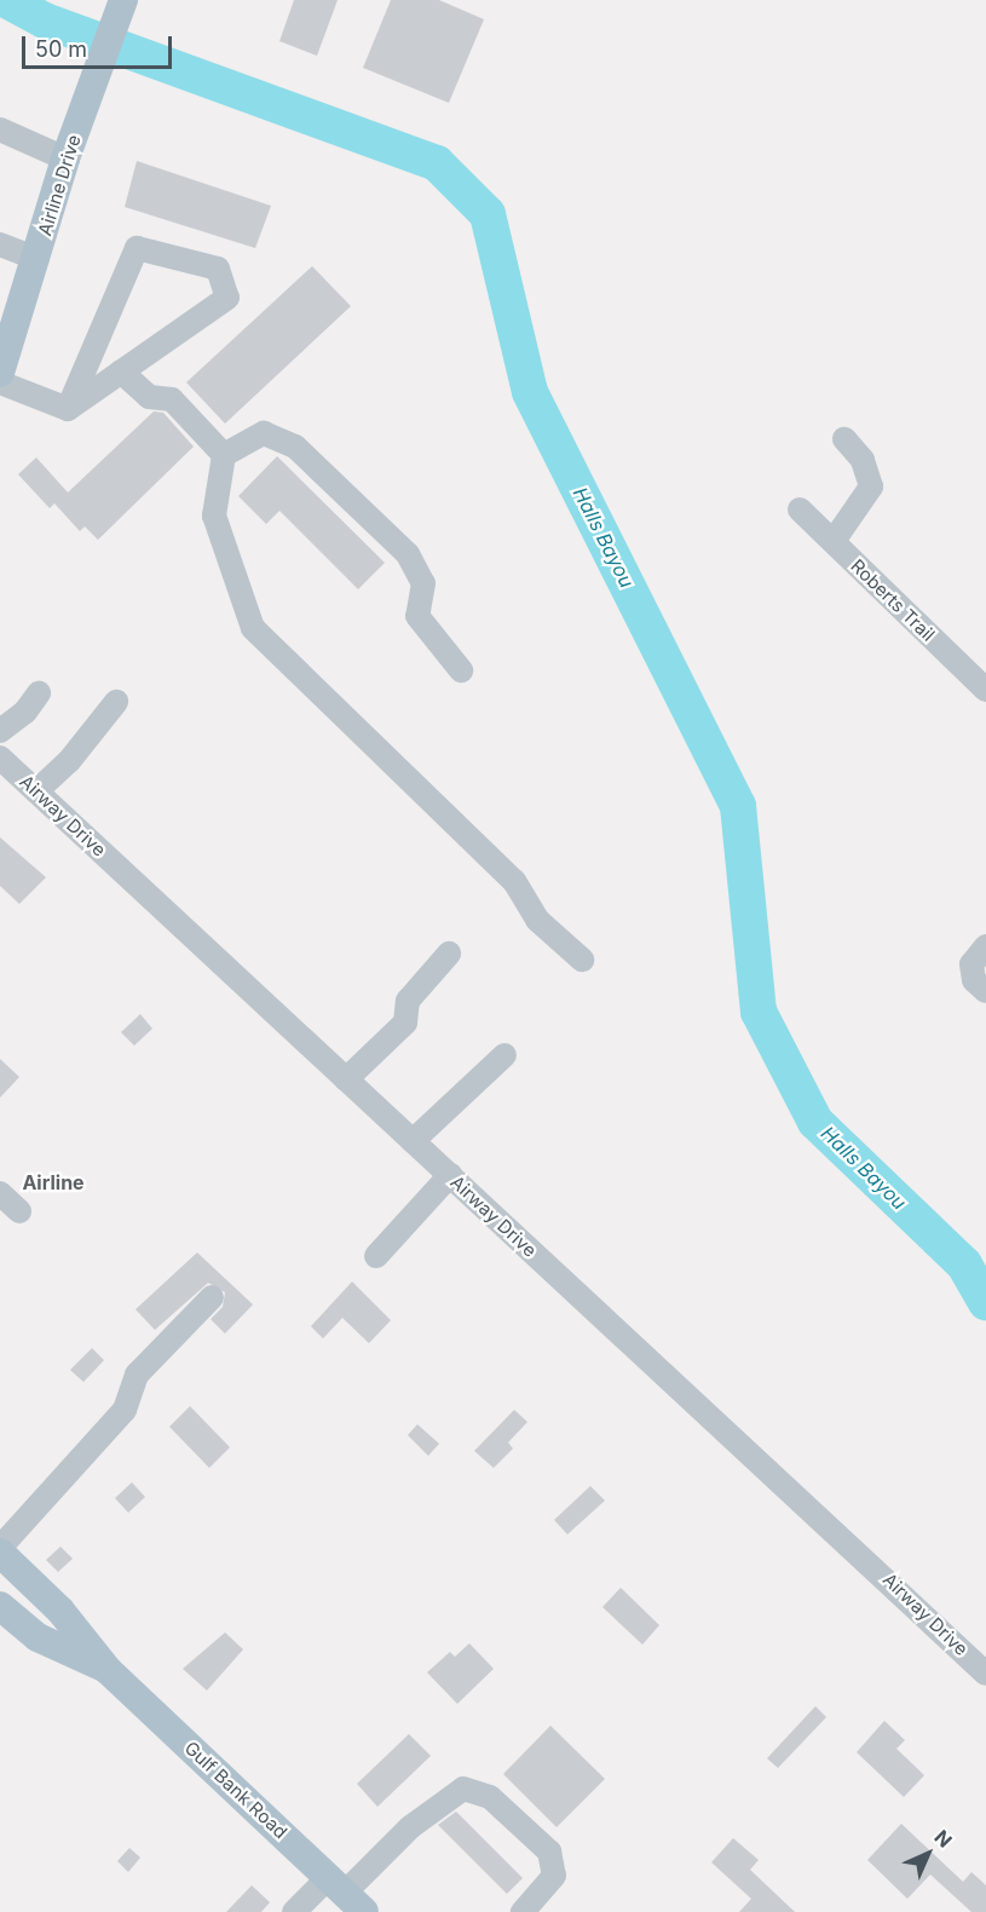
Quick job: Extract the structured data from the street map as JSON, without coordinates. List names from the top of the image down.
{
  "streets": {
    "main road": ["Airline Drive", "Gulf Bank Road"],
    "street": ["Roberts Trail", "Airway Drive"]
  },
  "districts": ["Airline"],
  "water": ["Halls Bayou"],
  "scale_bar": "50 m",
  "north": "top right"
}
